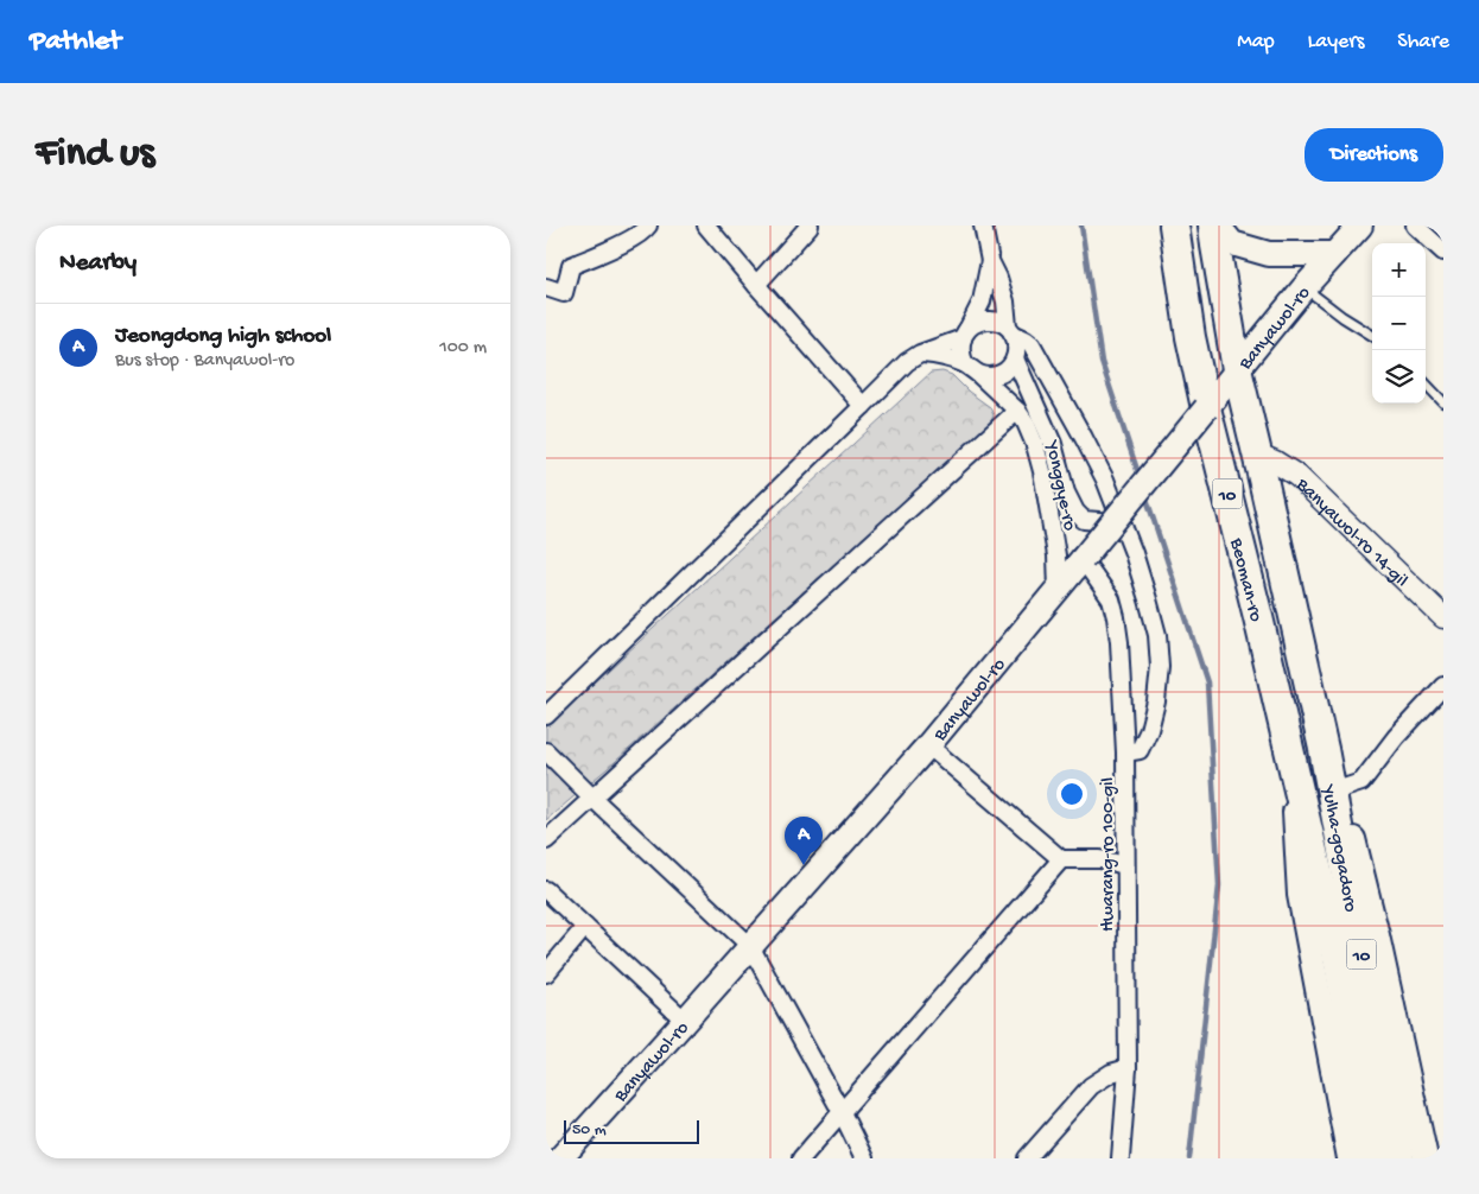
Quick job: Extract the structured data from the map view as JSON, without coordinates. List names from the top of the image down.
{
  "streets": {
    "highway": ["10", "Beoman-ro", "Yulha-gogadoro"],
    "main road": ["Banyawol-ro"],
    "street": ["Yonggye-ro", "Banyawol-ro 14-gil", "Hwarang-ro 100-gil"]
  },
  "crossings": [
    ["Banyawol-ro", "Yonggye-ro"],
    ["Banyawol-ro", "Beoman-ro"],
    ["Banyawol-ro", "Hwarang-ro 100-gil"],
    ["Banyawol-ro 14-gil", "Beoman-ro"],
    ["Beoman-ro", "Yulha-gogadoro"]
  ],
  "scale_bar": "50 m",
  "page": {
    "header": "Pathlet",
    "nav": ["Map", "Layers", "Share"],
    "buttons": "Directions",
    "title": "Find us",
    "heading": "Nearby",
    "map_buttons": ["+", "−"],
    "list": [
      {
        "mark": "A",
        "name": "Jeongdong high school",
        "note": "Bus stop · Banyawol-ro",
        "value": "100 m"
      }
    ],
    "pins": "A",
    "scale": "50 m"
  }
}
